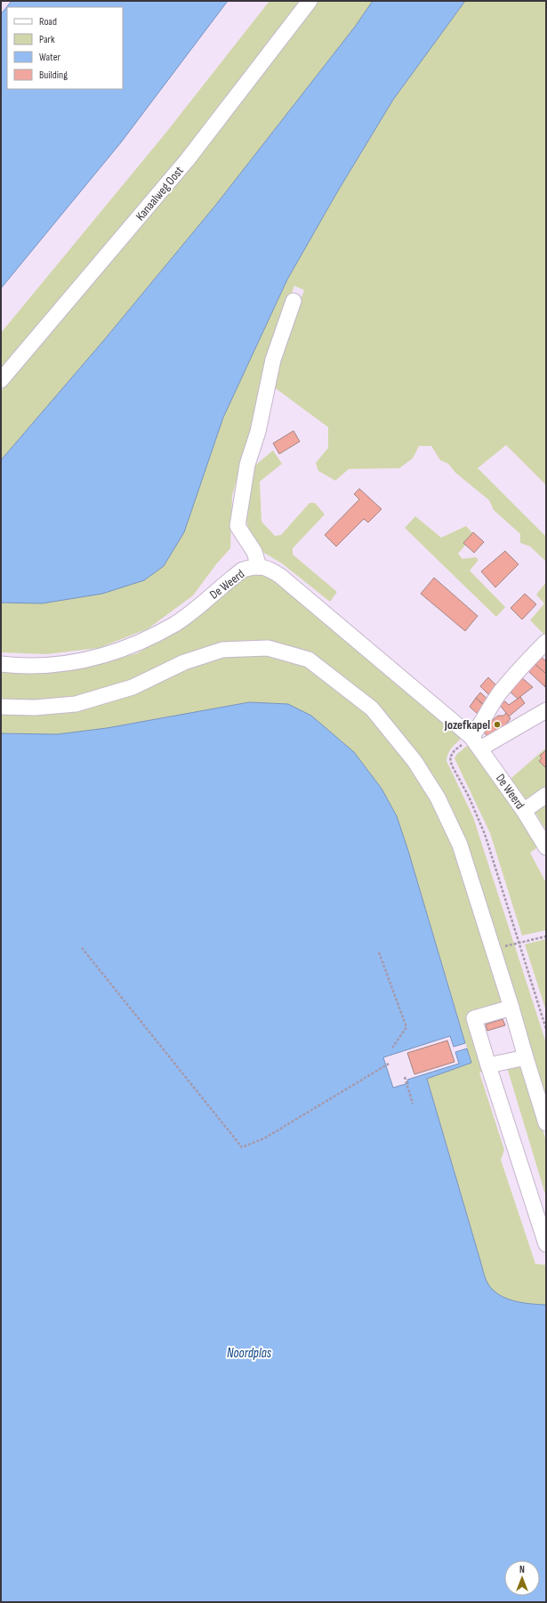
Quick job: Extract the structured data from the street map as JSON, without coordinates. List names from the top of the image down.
{
  "streets": {
    "street": ["Kanaalweg Oost", "De Weerd"]
  },
  "water": ["Noordplas"],
  "places": ["Jozefkapel"],
  "legend": [
    "Road",
    "Park",
    "Water",
    "Building"
  ],
  "north": "top"
}
